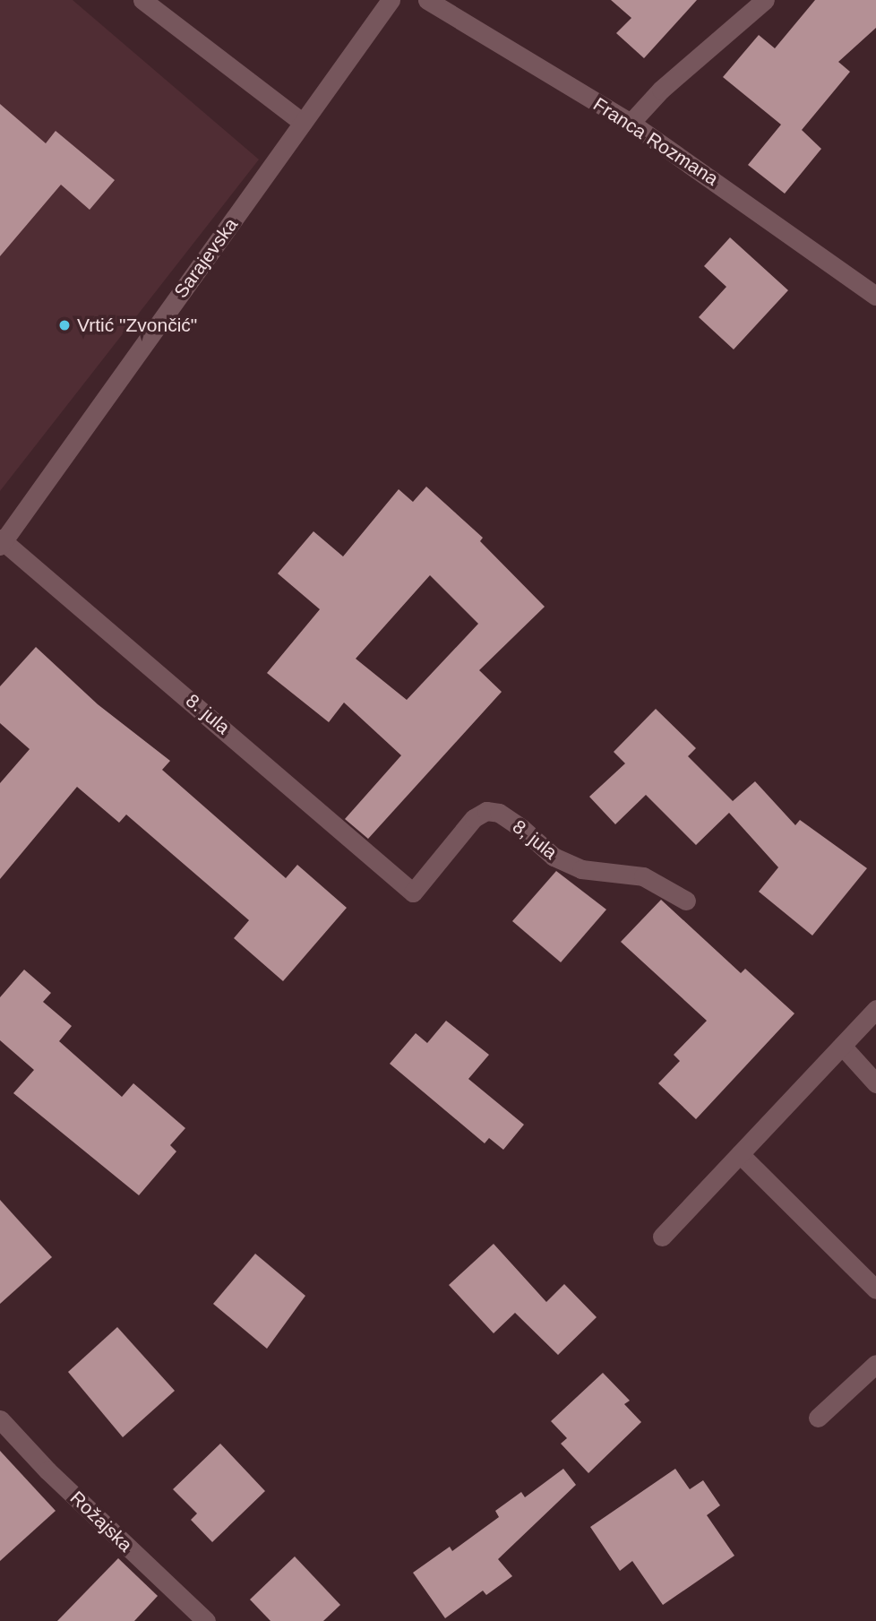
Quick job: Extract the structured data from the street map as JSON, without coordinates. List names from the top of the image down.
{
  "streets": {
    "street": [
      "Franca Rozmana",
      "Sarajevska",
      "8. jula",
      "8, jula",
      "Rožajska"
    ]
  },
  "crossings": [
    ["Sarajevska", "8. jula"],
    ["8. jula", "8, jula"]
  ],
  "places": ["Vrtić \"Zvončić\""]
}
